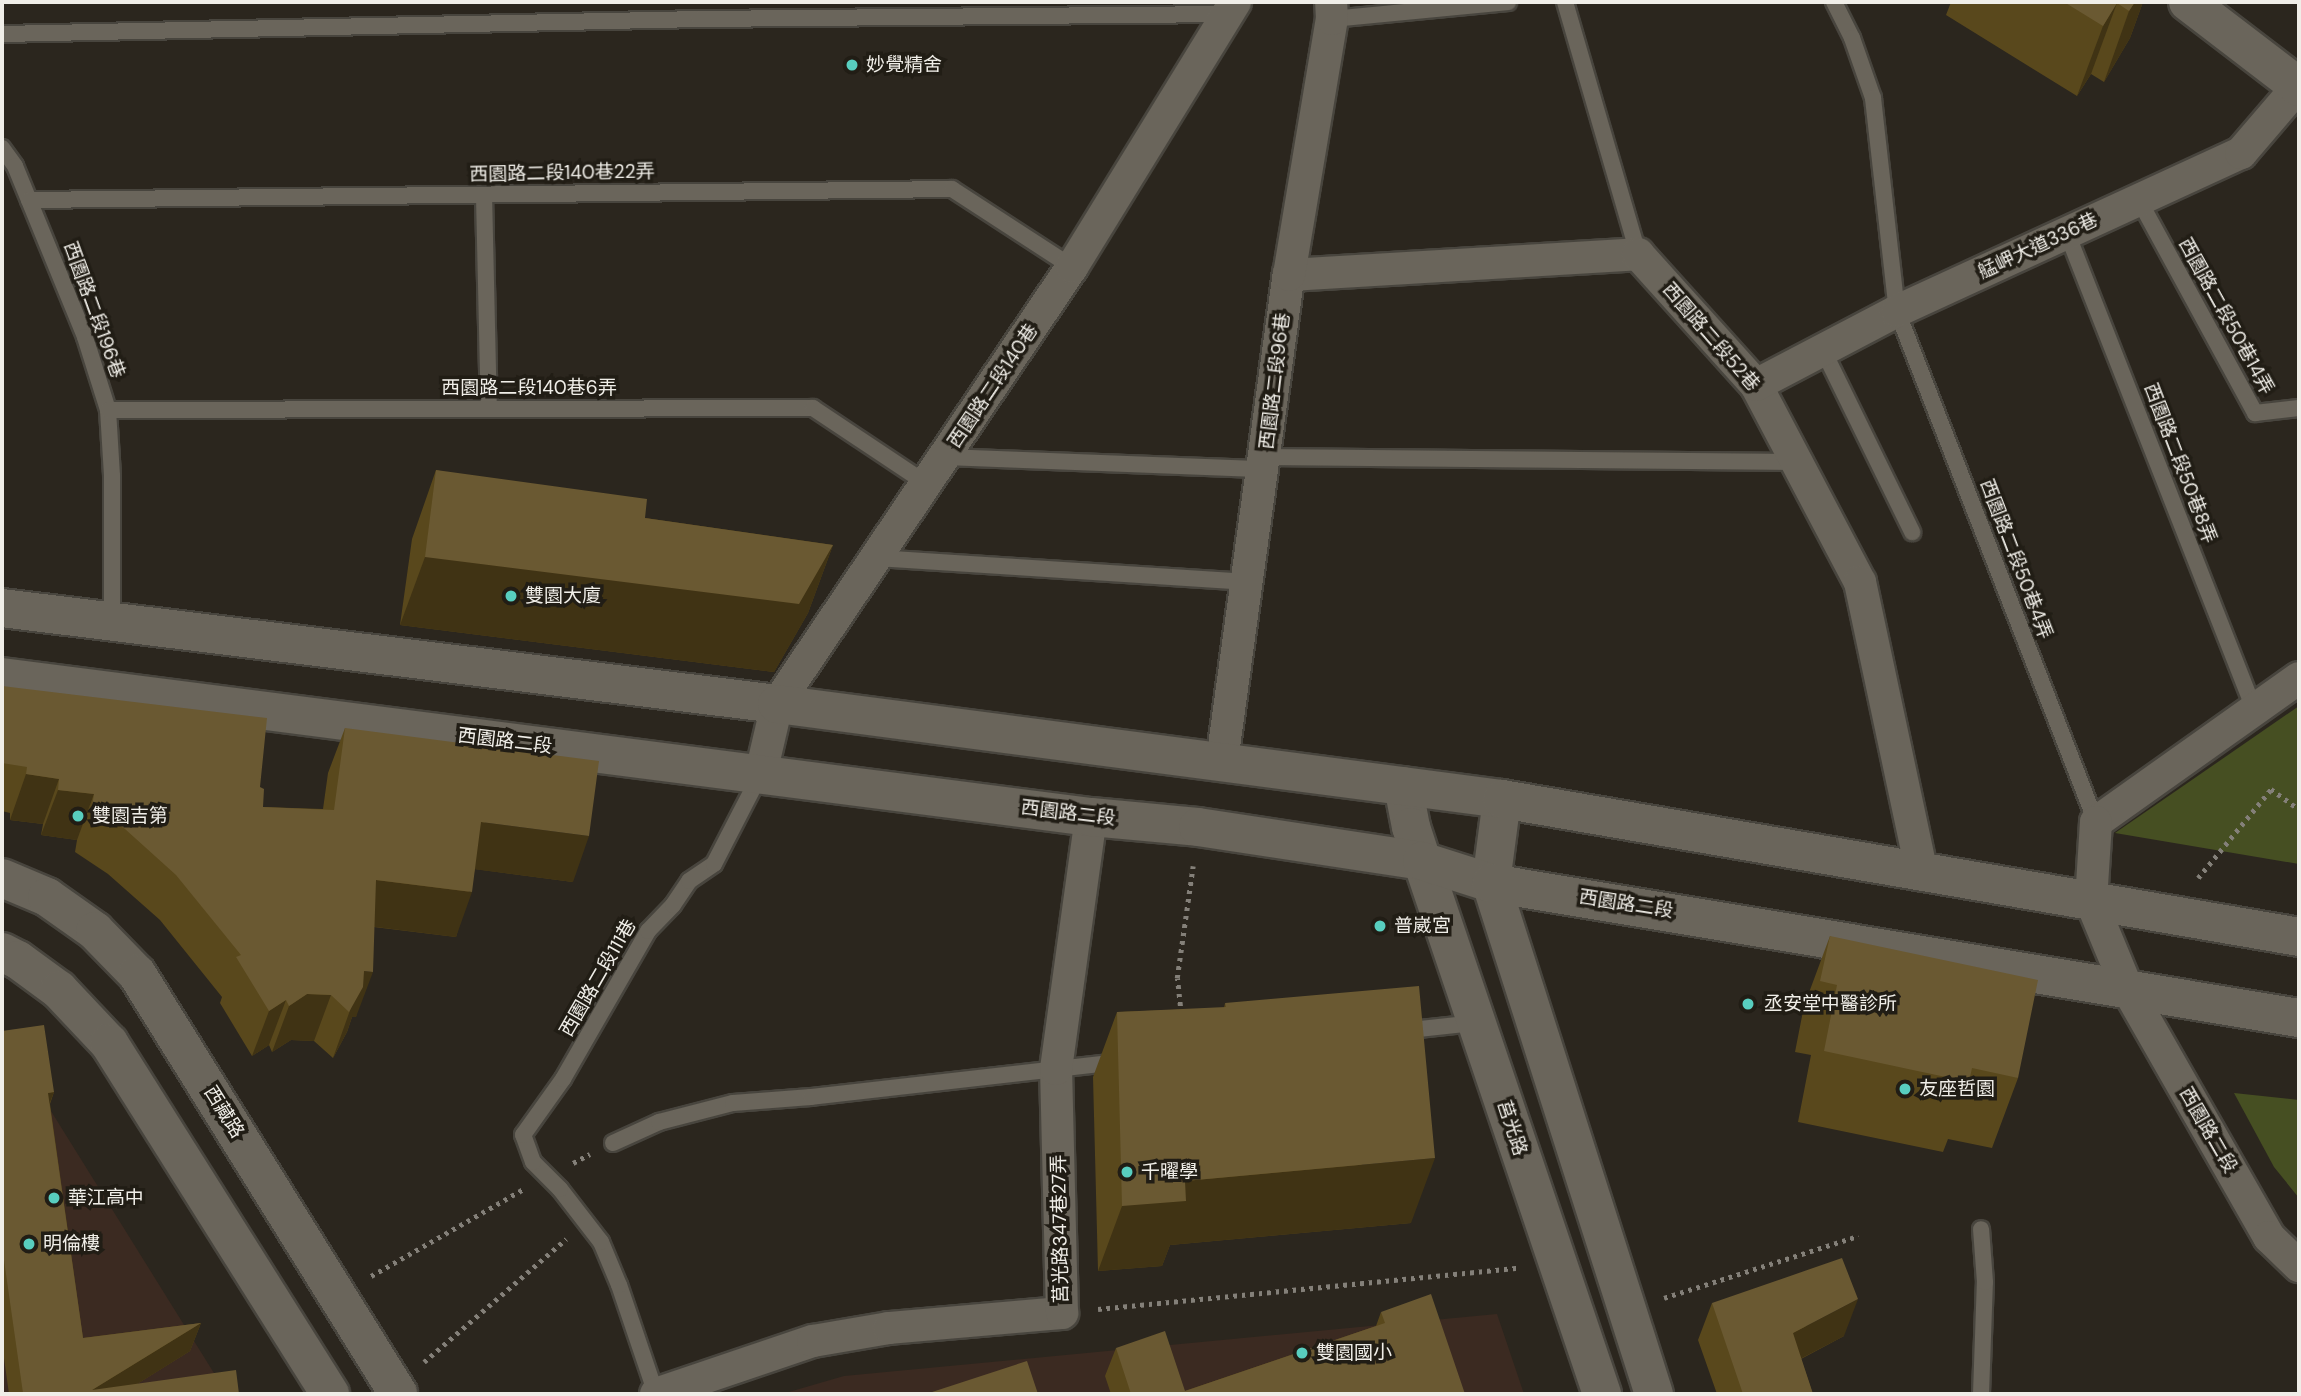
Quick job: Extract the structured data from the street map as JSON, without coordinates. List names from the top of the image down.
{
  "streets": {
    "main road": ["西園路二段", "西藏路", "莒光路"],
    "street": [
      "艋岬大道336巷",
      "西園路二段52巷",
      "西園路二段96巷",
      "西園路二段140巷",
      "莒光路347巷27弄"
    ],
    "lane": [
      "西園路二段140巷22弄",
      "西園路二段196巷",
      "西園路二段50巷14弄",
      "西園路二段140巷6弄",
      "西園路二段50巷8弄",
      "西園路二段50巷4弄",
      "西園路二段111巷"
    ]
  },
  "crossings": [
    ["西園路二段140巷22弄", "西園路二段196巷"],
    ["西園路二段140巷22弄", "西園路二段140巷"],
    ["艋岬大道336巷", "西園路二段50巷14弄"],
    ["艋岬大道336巷", "西園路二段52巷"],
    ["艋岬大道336巷", "西園路二段50巷8弄"],
    ["艋岬大道336巷", "西園路二段50巷4弄"],
    ["西園路二段196巷", "西園路二段140巷6弄"],
    ["西園路二段140巷", "西園路二段140巷6弄"],
    ["西園路二段140巷", "西園路二段"],
    ["西園路二段140巷", "西園路二段111巷"],
    ["西園路二段", "西園路二段111巷"],
    ["西園路二段", "莒光路"],
    ["西園路二段", "莒光路347巷27弄"],
    ["西園路二段111巷", "莒光路347巷27弄"]
  ],
  "places": [
    "妙覺精舍",
    "雙園大廈",
    "雙園吉第",
    "普崴宮",
    "丞安堂中醫診所",
    "友座哲園",
    "千曜學",
    "華江高中",
    "明倫樓",
    "雙園國小"
  ]
}
